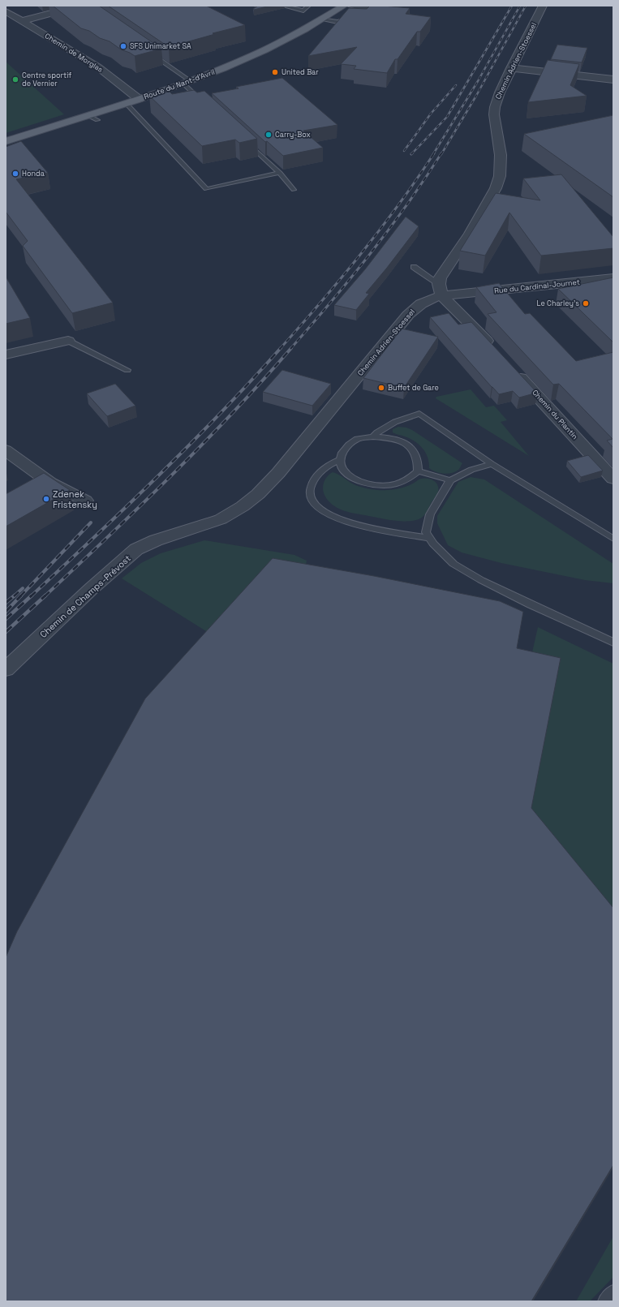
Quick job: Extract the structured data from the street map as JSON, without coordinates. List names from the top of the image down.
{
  "streets": {
    "main road": ["Route du Nant-d'Avril"],
    "street": [
      "Chemin de Morglas",
      "Chemin Adrien-Stoessel",
      "Rue du Cardinal-Journet",
      "Chemin du Plantin",
      "Chemin de Champs-Prévost"
    ]
  },
  "crossings": [
    ["Chemin de Morglas", "Route du Nant-d'Avril"],
    ["Chemin Adrien-Stoessel", "Rue du Cardinal-Journet"],
    ["Chemin Adrien-Stoessel", "Chemin de Champs-Prévost"]
  ],
  "places": [
    "SFS Unimarket SA",
    "United Bar",
    "Centre sportif de Vernier",
    "Carry-Box",
    "Honda",
    "Le Charley's",
    "Buffet de Gare",
    "Zdenek Fristensky"
  ]
}
